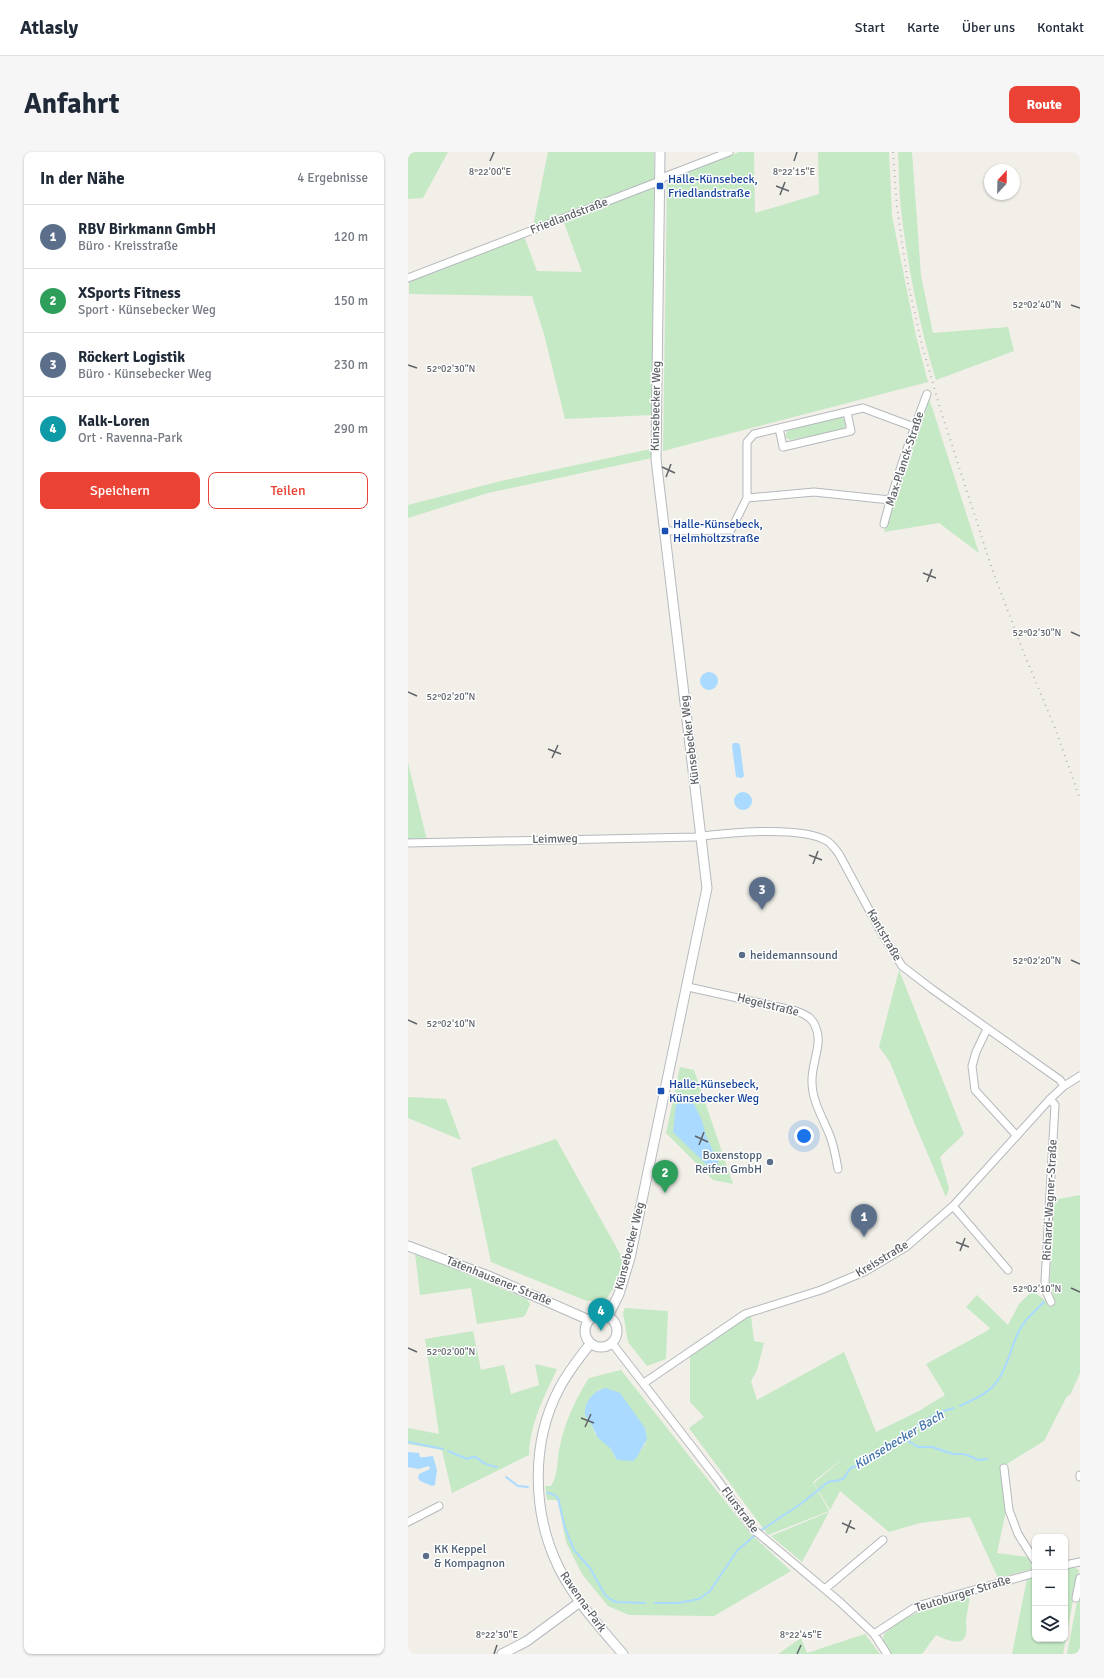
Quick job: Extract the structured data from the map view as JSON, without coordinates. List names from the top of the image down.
{
  "streets": {
    "street": [
      "Friedlandstraße",
      "Künsebecker Weg",
      "Max-Planck-Straße",
      "Leimweg",
      "Kantstraße",
      "Hegelstraße",
      "Richard-Wagner-Straße",
      "Kreisstraße",
      "Tatenhausener Straße",
      "Flurstraße",
      "Teutoburger Straße",
      "Ravenna-Park"
    ]
  },
  "crossings": [
    ["Friedlandstraße", "Künsebecker Weg"],
    ["Künsebecker Weg", "Leimweg"],
    ["Künsebecker Weg", "Kantstraße"],
    ["Künsebecker Weg", "Hegelstraße"],
    ["Künsebecker Weg", "Tatenhausener Straße"],
    ["Künsebecker Weg", "Ravenna-Park"],
    ["Leimweg", "Kantstraße"],
    ["Kantstraße", "Kreisstraße"],
    ["Richard-Wagner-Straße", "Kreisstraße"],
    ["Kreisstraße", "Flurstraße"],
    ["Tatenhausener Straße", "Ravenna-Park"],
    ["Flurstraße", "Teutoburger Straße"]
  ],
  "water": ["Künsebecker Bach"],
  "places": {
    "transit": ["Halle-Künsebeck, Friedlandstraße", "Halle-Künsebeck, Helmholtzstraße", "Halle-Künsebeck, Künsebecker Weg"],
    "other": ["heidemannsound", "Boxenstopp Reifen GmbH", "KK Keppel & Kompagnon"]
  },
  "north": "top",
  "page": {
    "header": "Atlasly",
    "nav": [
      "Start",
      "Karte",
      "Über uns",
      "Kontakt"
    ],
    "buttons": [
      "Route",
      ["Speichern", "Teilen"]
    ],
    "title": "Anfahrt",
    "heading": ["In der Nähe", "4 Ergebnisse"],
    "list": [
      {
        "mark": "1",
        "name": "RBV Birkmann GmbH",
        "note": "Büro · Kreisstraße",
        "value": "120 m"
      },
      {
        "mark": "2",
        "name": "XSports Fitness",
        "note": "Sport · Künsebecker Weg",
        "value": "150 m"
      },
      {
        "mark": "3",
        "name": "Röckert Logistik",
        "note": "Büro · Künsebecker Weg",
        "value": "230 m"
      },
      {
        "mark": "4",
        "name": "Kalk-Loren",
        "note": "Ort · Ravenna-Park",
        "value": "290 m"
      }
    ],
    "pins": [
      "3",
      "2",
      "1",
      "4"
    ],
    "map_buttons": ["+", "−"]
  },
  "coordinates": [
    "8°22'00\"E",
    "8°22'15\"E",
    "52°02'40\"N",
    "52°02'30\"N",
    "52°02'20\"N",
    "52°02'10\"N",
    "52°02'00\"N",
    "8°22'30\"E",
    "8°22'45\"E"
  ]
}
